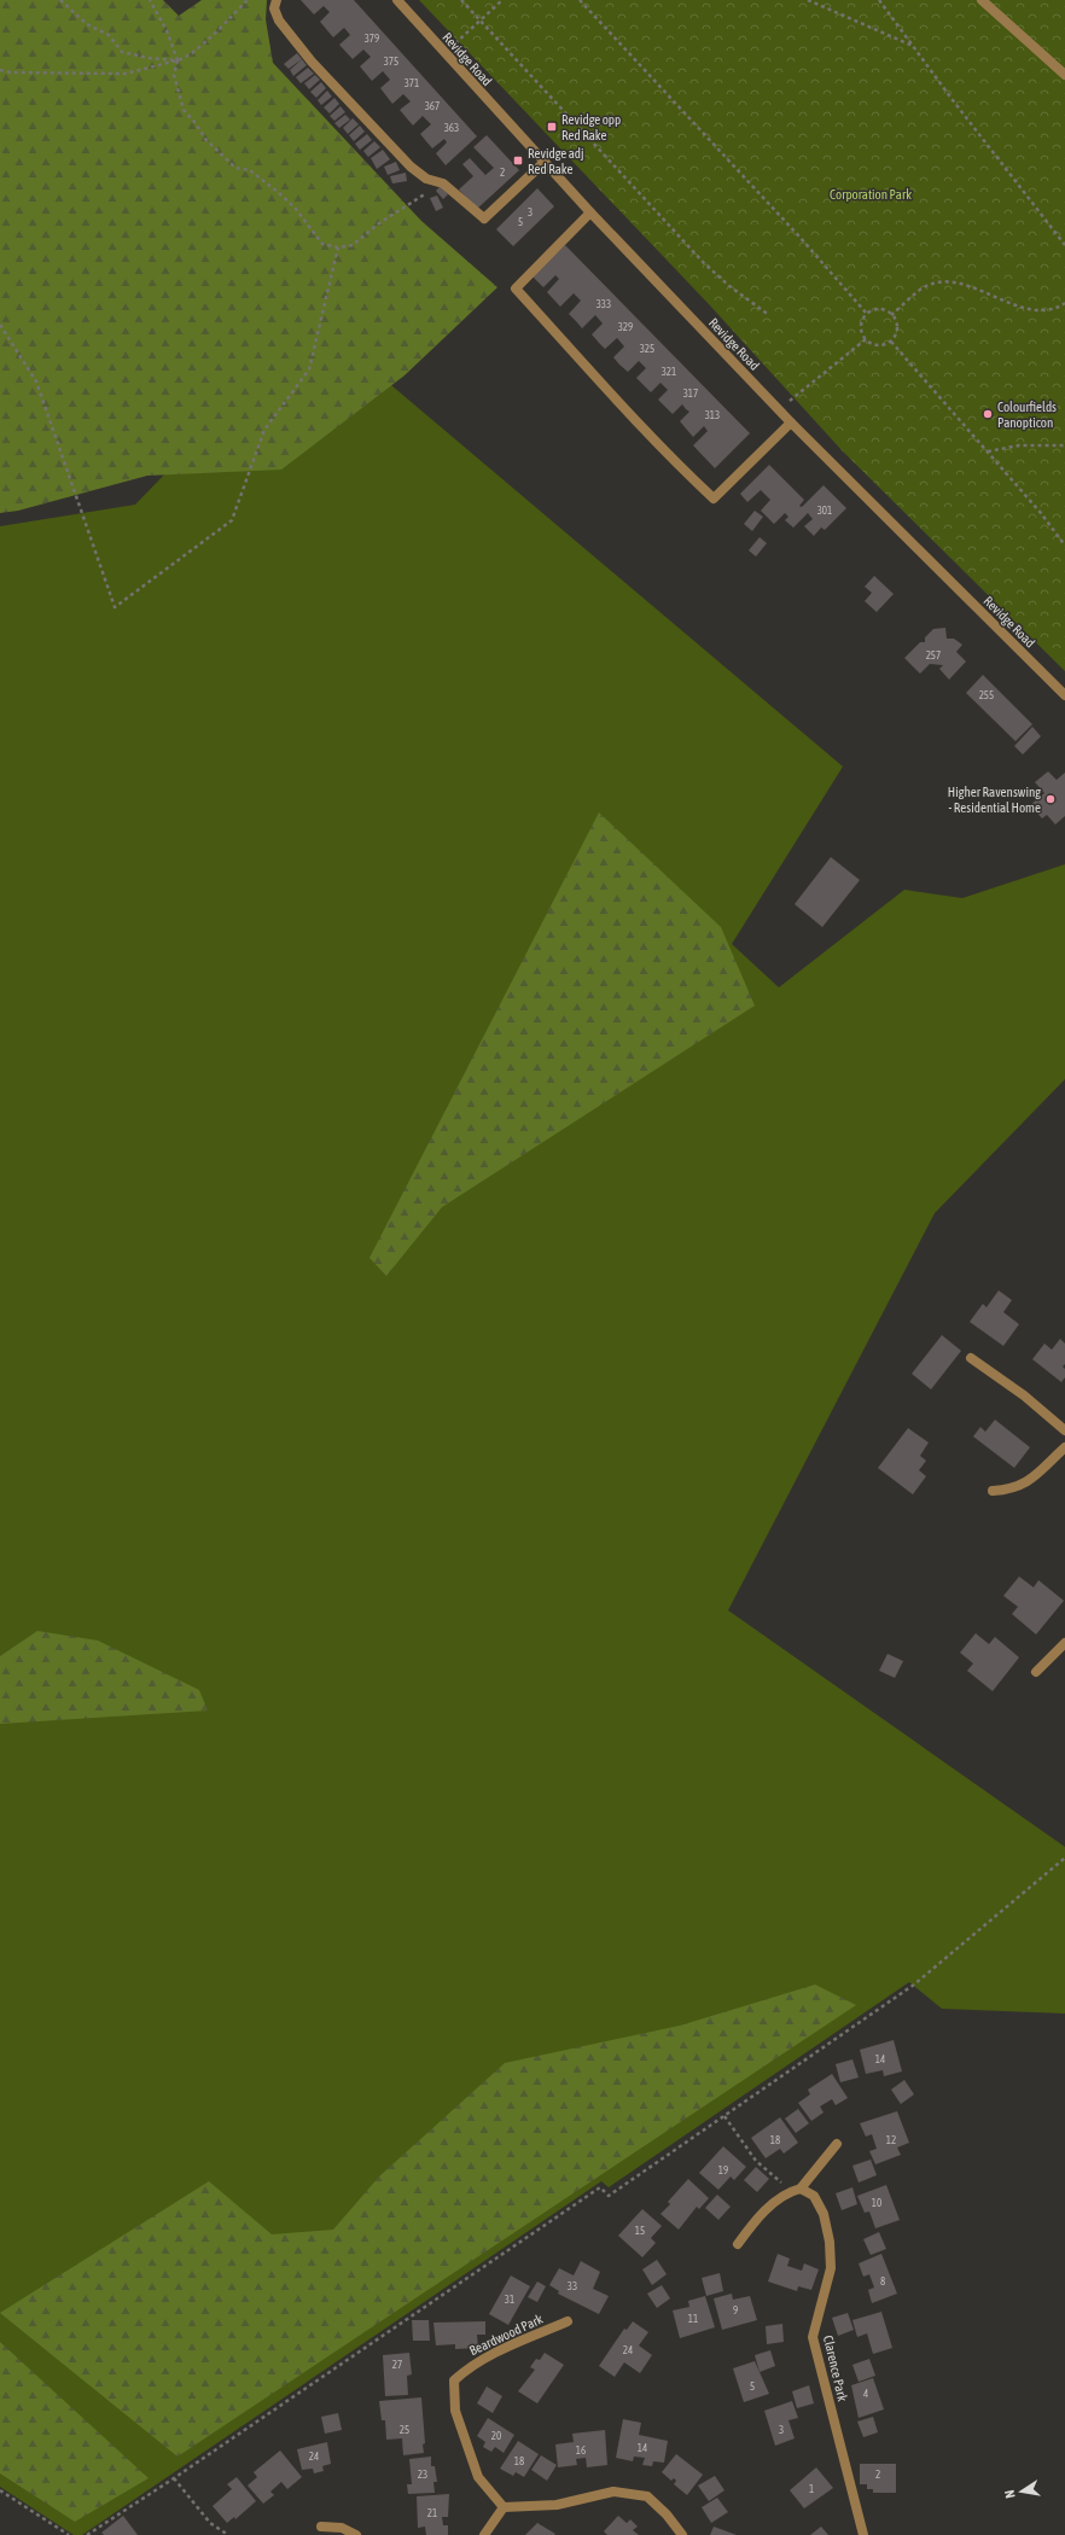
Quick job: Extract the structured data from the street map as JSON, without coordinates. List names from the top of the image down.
{
  "streets": {
    "street": ["Revidge Road", "Beardwood Park", "Clarence Park"]
  },
  "parks": ["Corporation Park"],
  "places": {
    "transit": ["Revidge opp Red Rake", "Revidge adj Red Rake"],
    "other": ["Colourfields Panopticon", "Higher Ravenswing - Residential Home"]
  },
  "house_numbers": [
    "379",
    "375",
    "371",
    "367",
    "363",
    "2",
    "3",
    "5",
    "333",
    "329",
    "325",
    "321",
    "317",
    "313",
    "301",
    "257",
    "255",
    "14",
    "18",
    "12",
    "19",
    "10",
    "15",
    "8",
    "33",
    "31",
    "9",
    "11",
    "24",
    "27",
    "5",
    "4",
    "25",
    "3",
    "20",
    "14",
    "16",
    "24",
    "18",
    "23",
    "2",
    "1",
    "21"
  ],
  "north": "left"
}
